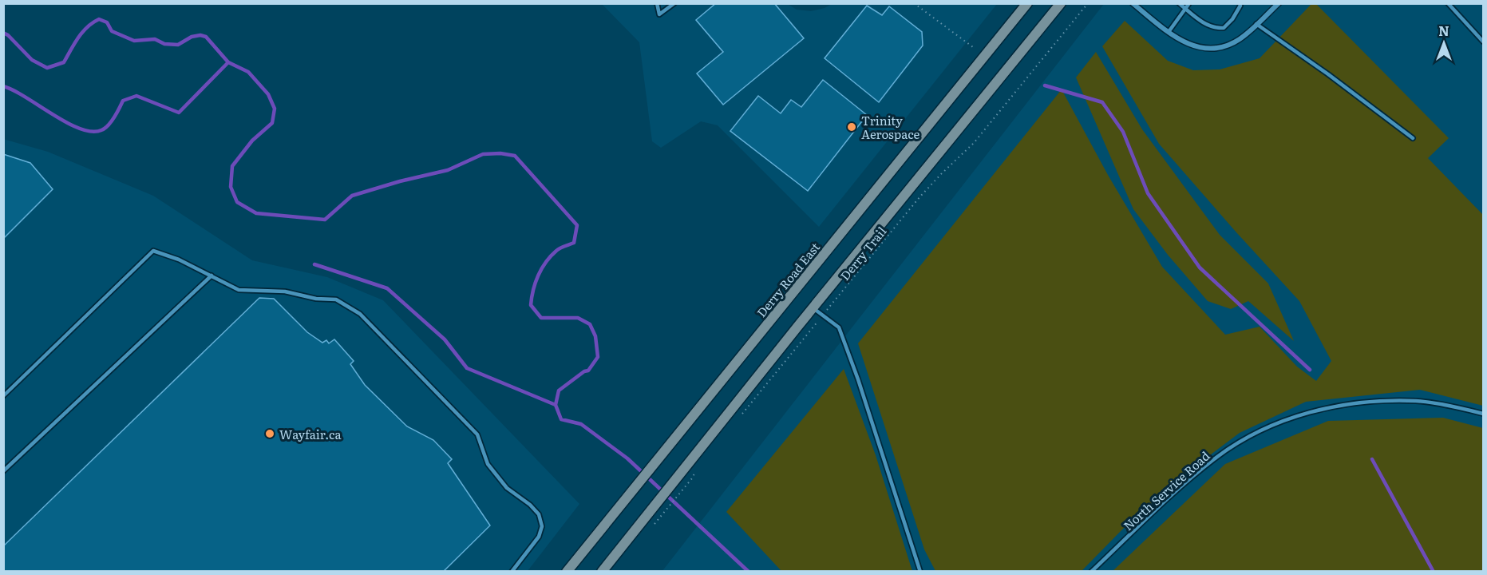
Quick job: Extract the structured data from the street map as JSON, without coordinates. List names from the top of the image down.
{
  "streets": {
    "main road": ["Derry Road East"],
    "lane": ["North Service Road"],
    "path": ["Derry Trail"]
  },
  "places": ["Trinity Aerospace", "Wayfair.ca"],
  "north": "top"
}
